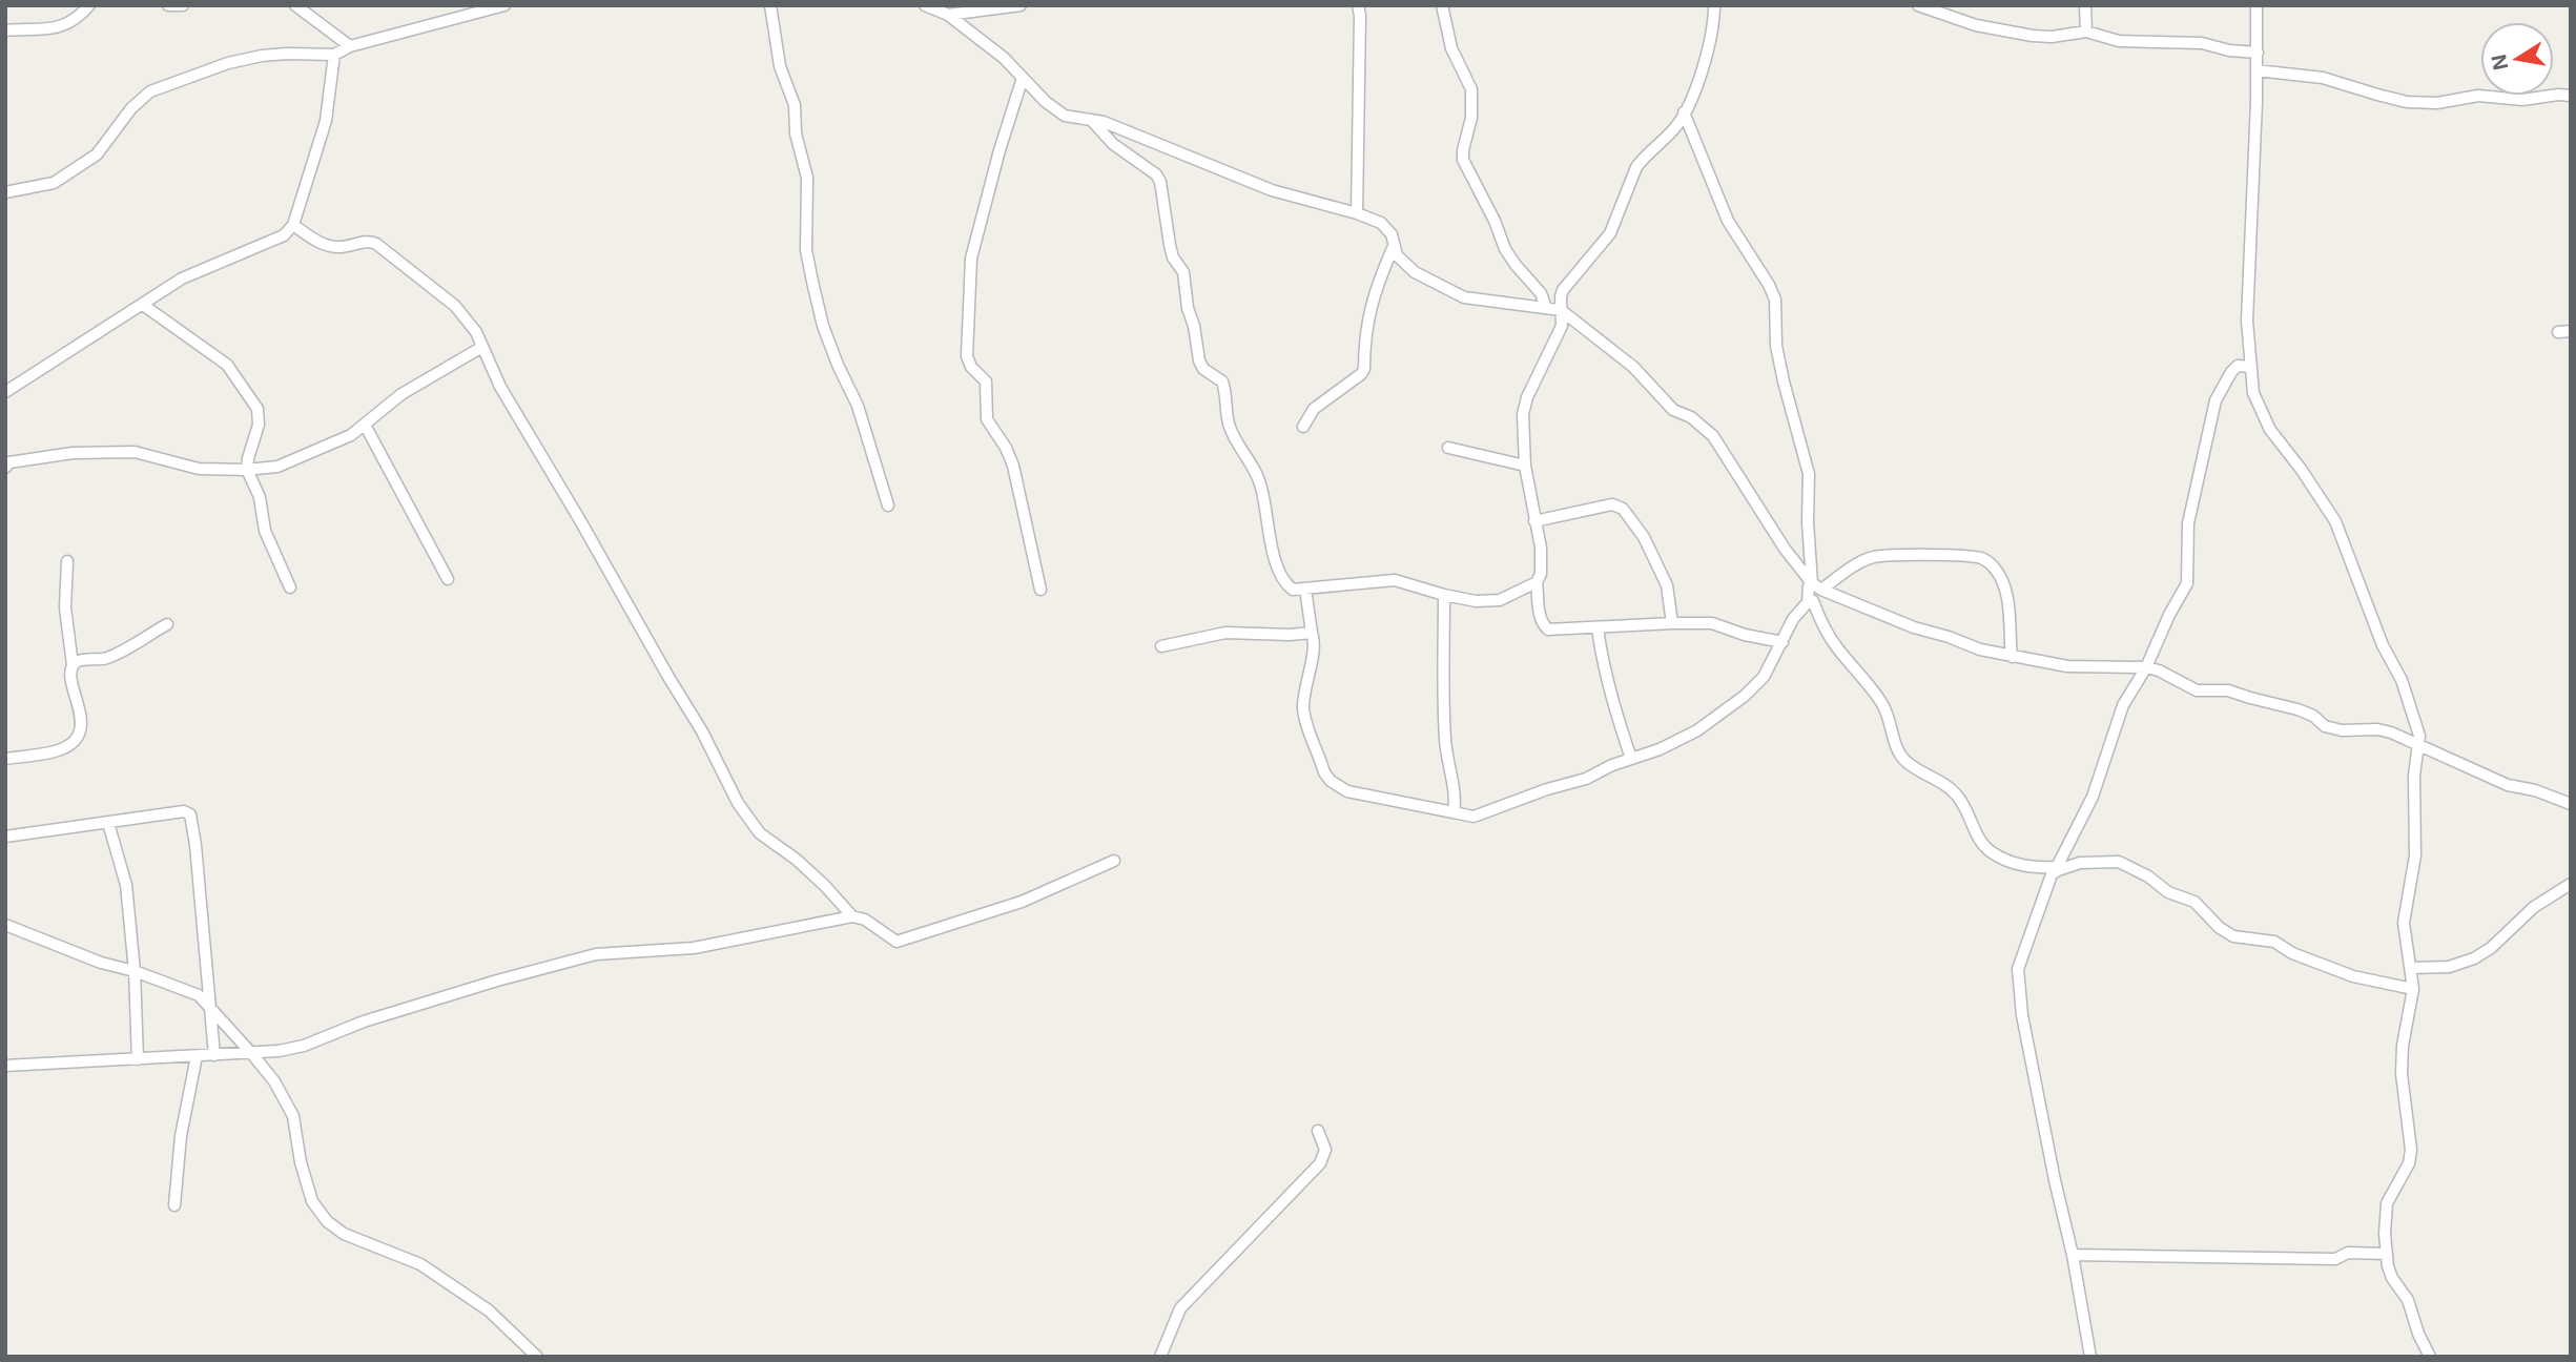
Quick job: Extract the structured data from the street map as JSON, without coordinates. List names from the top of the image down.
{
  "north": "left"
}
